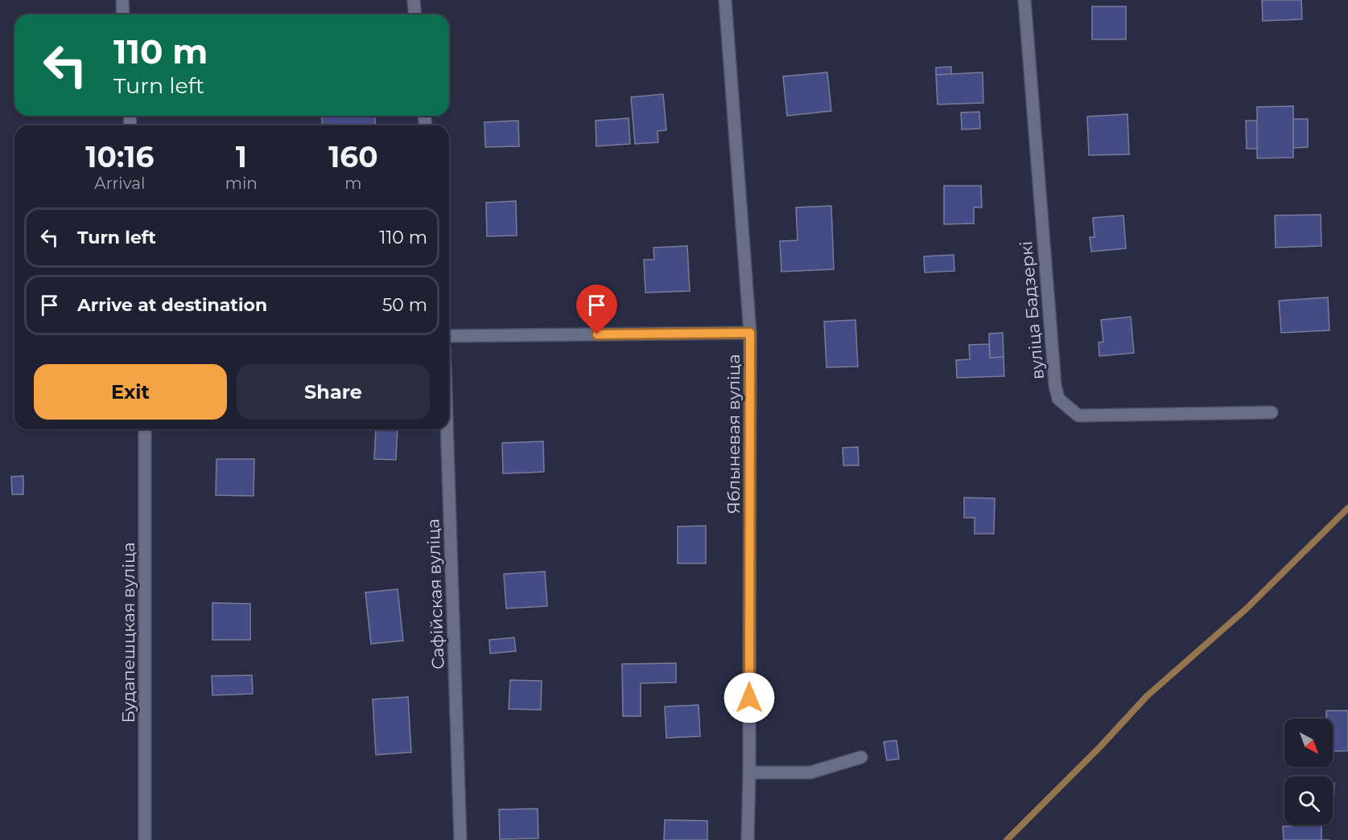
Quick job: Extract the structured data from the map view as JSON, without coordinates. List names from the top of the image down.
{
  "streets": {
    "street": [
      "вуліца Бадзеркі",
      "Яблыневая вуліца",
      "Сафійская вуліца",
      "Будапешцкая вуліца"
    ]
  },
  "north": "bottom right",
  "page": {
    "turn": ["110 m", "Turn left"],
    "eta": [
      "10:16",
      "Arrival",
      "1",
      "min",
      "160",
      "m"
    ],
    "list": [
      {
        "name": "Turn left",
        "value": "110 m"
      },
      {
        "name": "Arrive at destination",
        "value": "50 m"
      }
    ],
    "buttons": ["Exit", "Share"]
  }
}
